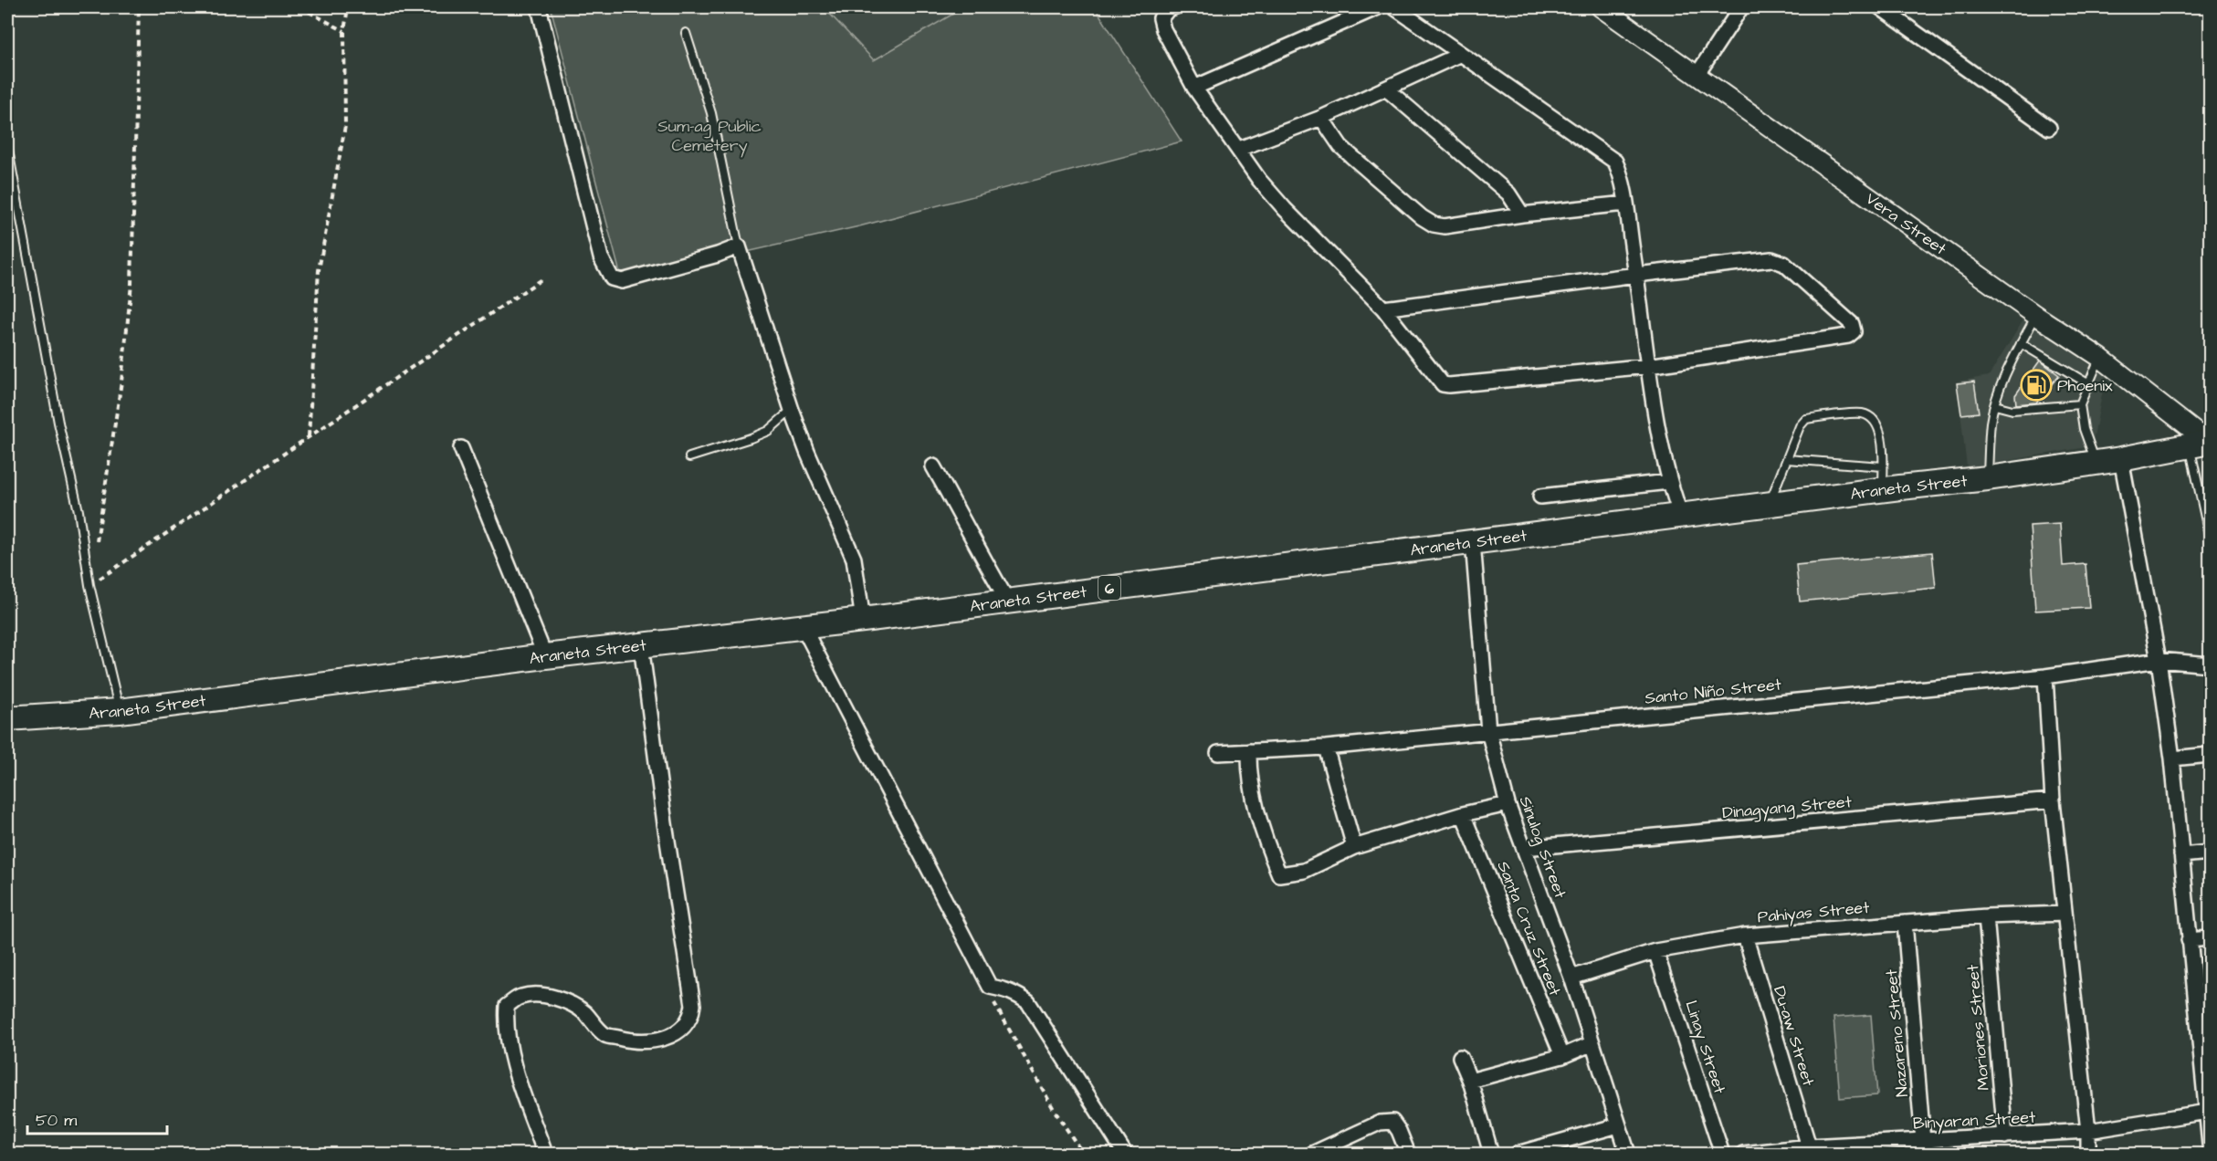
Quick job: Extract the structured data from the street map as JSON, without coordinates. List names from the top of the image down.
{
  "streets": {
    "highway": ["Araneta Street", "6"],
    "street": [
      "Vera Street",
      "Santo Niño Street",
      "Dinagyang Street",
      "Sinulog Street",
      "Pahiyas Street",
      "Santa Cruz Street",
      "Moriones Street",
      "Nazareno Street",
      "Du-aw Street",
      "Linay Street",
      "Binyaran Street"
    ]
  },
  "crossings": [
    ["Vera Street", "Araneta Street"],
    ["Araneta Street", "Sinulog Street"],
    ["Santo Niño Street", "Sinulog Street"],
    ["Dinagyang Street", "Sinulog Street"],
    ["Sinulog Street", "Pahiyas Street"],
    ["Pahiyas Street", "Moriones Street"],
    ["Pahiyas Street", "Nazareno Street"],
    ["Pahiyas Street", "Du-aw Street"],
    ["Pahiyas Street", "Linay Street"],
    ["Moriones Street", "Binyaran Street"],
    ["Nazareno Street", "Binyaran Street"],
    ["Du-aw Street", "Binyaran Street"]
  ],
  "parks": ["Sum-ag Public Cemetery"],
  "places": {
    "fuel station": ["Phoenix"]
  },
  "scale_bar": "50 m"
}
